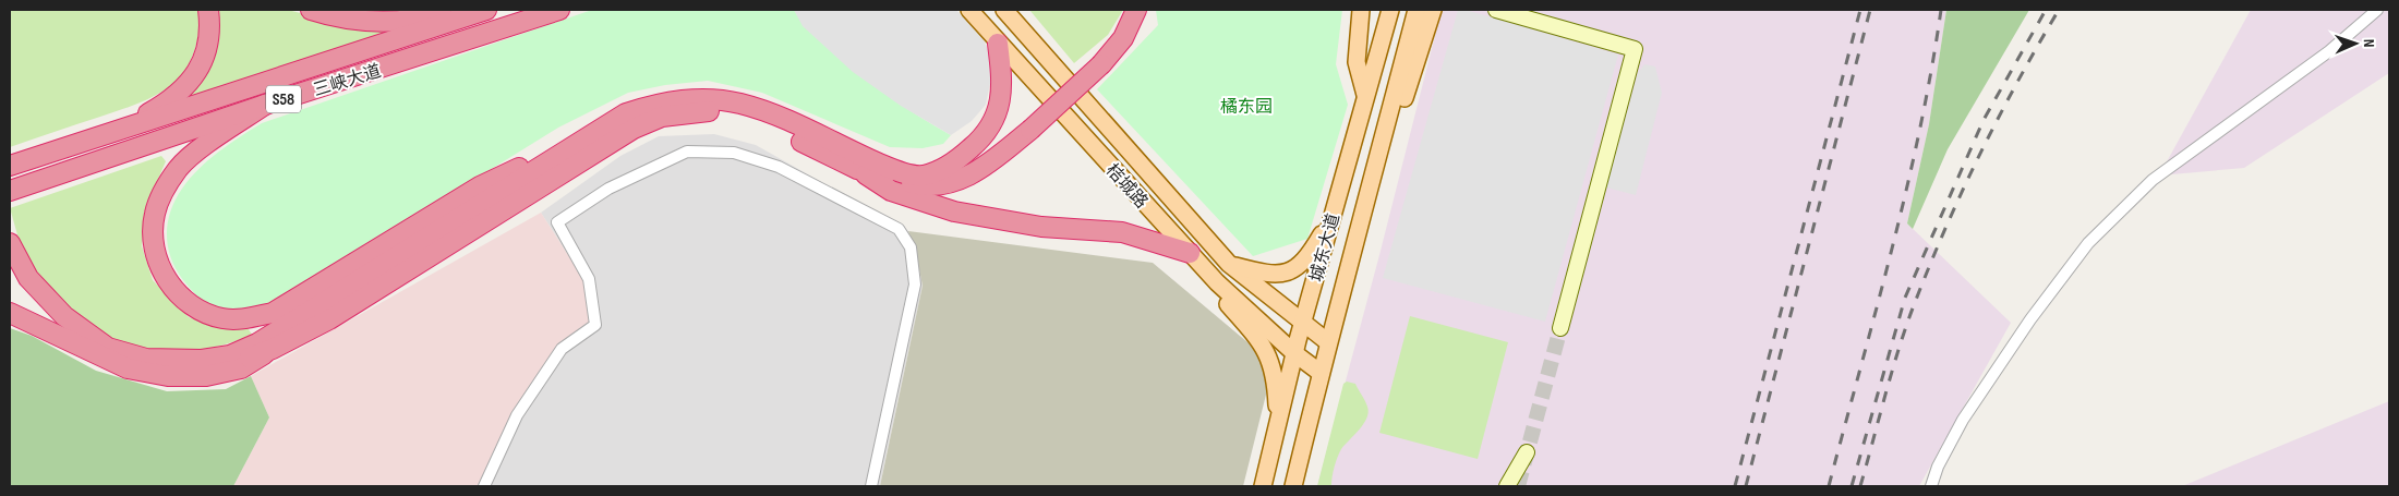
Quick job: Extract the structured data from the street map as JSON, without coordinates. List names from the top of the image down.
{
  "streets": {
    "highway": ["三峡大道", "S58"],
    "main road": ["桔城路", "城东大道"]
  },
  "crossings": [
    ["桔城路", "城东大道"]
  ],
  "parks": ["橘东园"],
  "north": "right"
}
